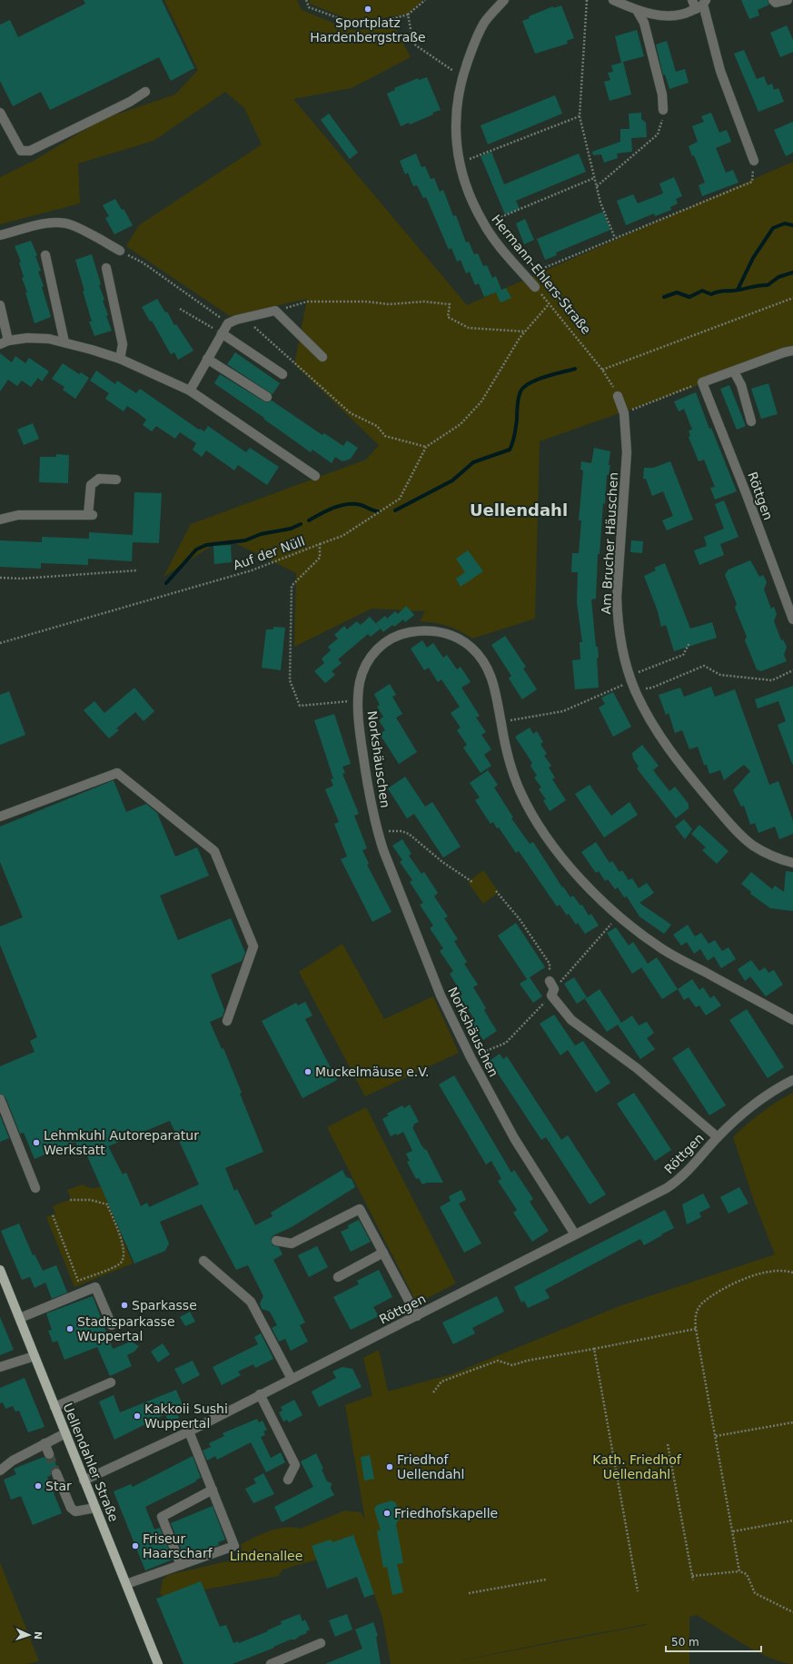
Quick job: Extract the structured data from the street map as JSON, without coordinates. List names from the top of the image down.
{
  "streets": {
    "main road": ["Uellendahler Straße"],
    "street": [
      "Hermann-Ehlers-Straße",
      "Röttgen",
      "Am Brucher Häuschen",
      "Norkshäuschen"
    ],
    "path": ["Auf der Nüll"]
  },
  "crossings": [
    ["Hermann-Ehlers-Straße", "Am Brucher Häuschen"],
    ["Röttgen", "Norkshäuschen"],
    ["Röttgen", "Uellendahler Straße"],
    ["Auf der Nüll", "Norkshäuschen"]
  ],
  "districts": ["Uellendahl"],
  "parks": ["Kath. Friedhof Uellendahl", "Lindenallee"],
  "places": [
    "Sportplatz Hardenbergstraße",
    "Muckelmäuse e.V.",
    "Lehmkuhl Autoreparatur Werkstatt",
    "Sparkasse",
    "Stadtsparkasse Wuppertal",
    "Kakkoii Sushi Wuppertal",
    "Friedhof Uellendahl",
    "Star",
    "Friedhofskapelle",
    "Friseur Haarscharf"
  ],
  "scale_bar": "50 m",
  "north": "right"
}
